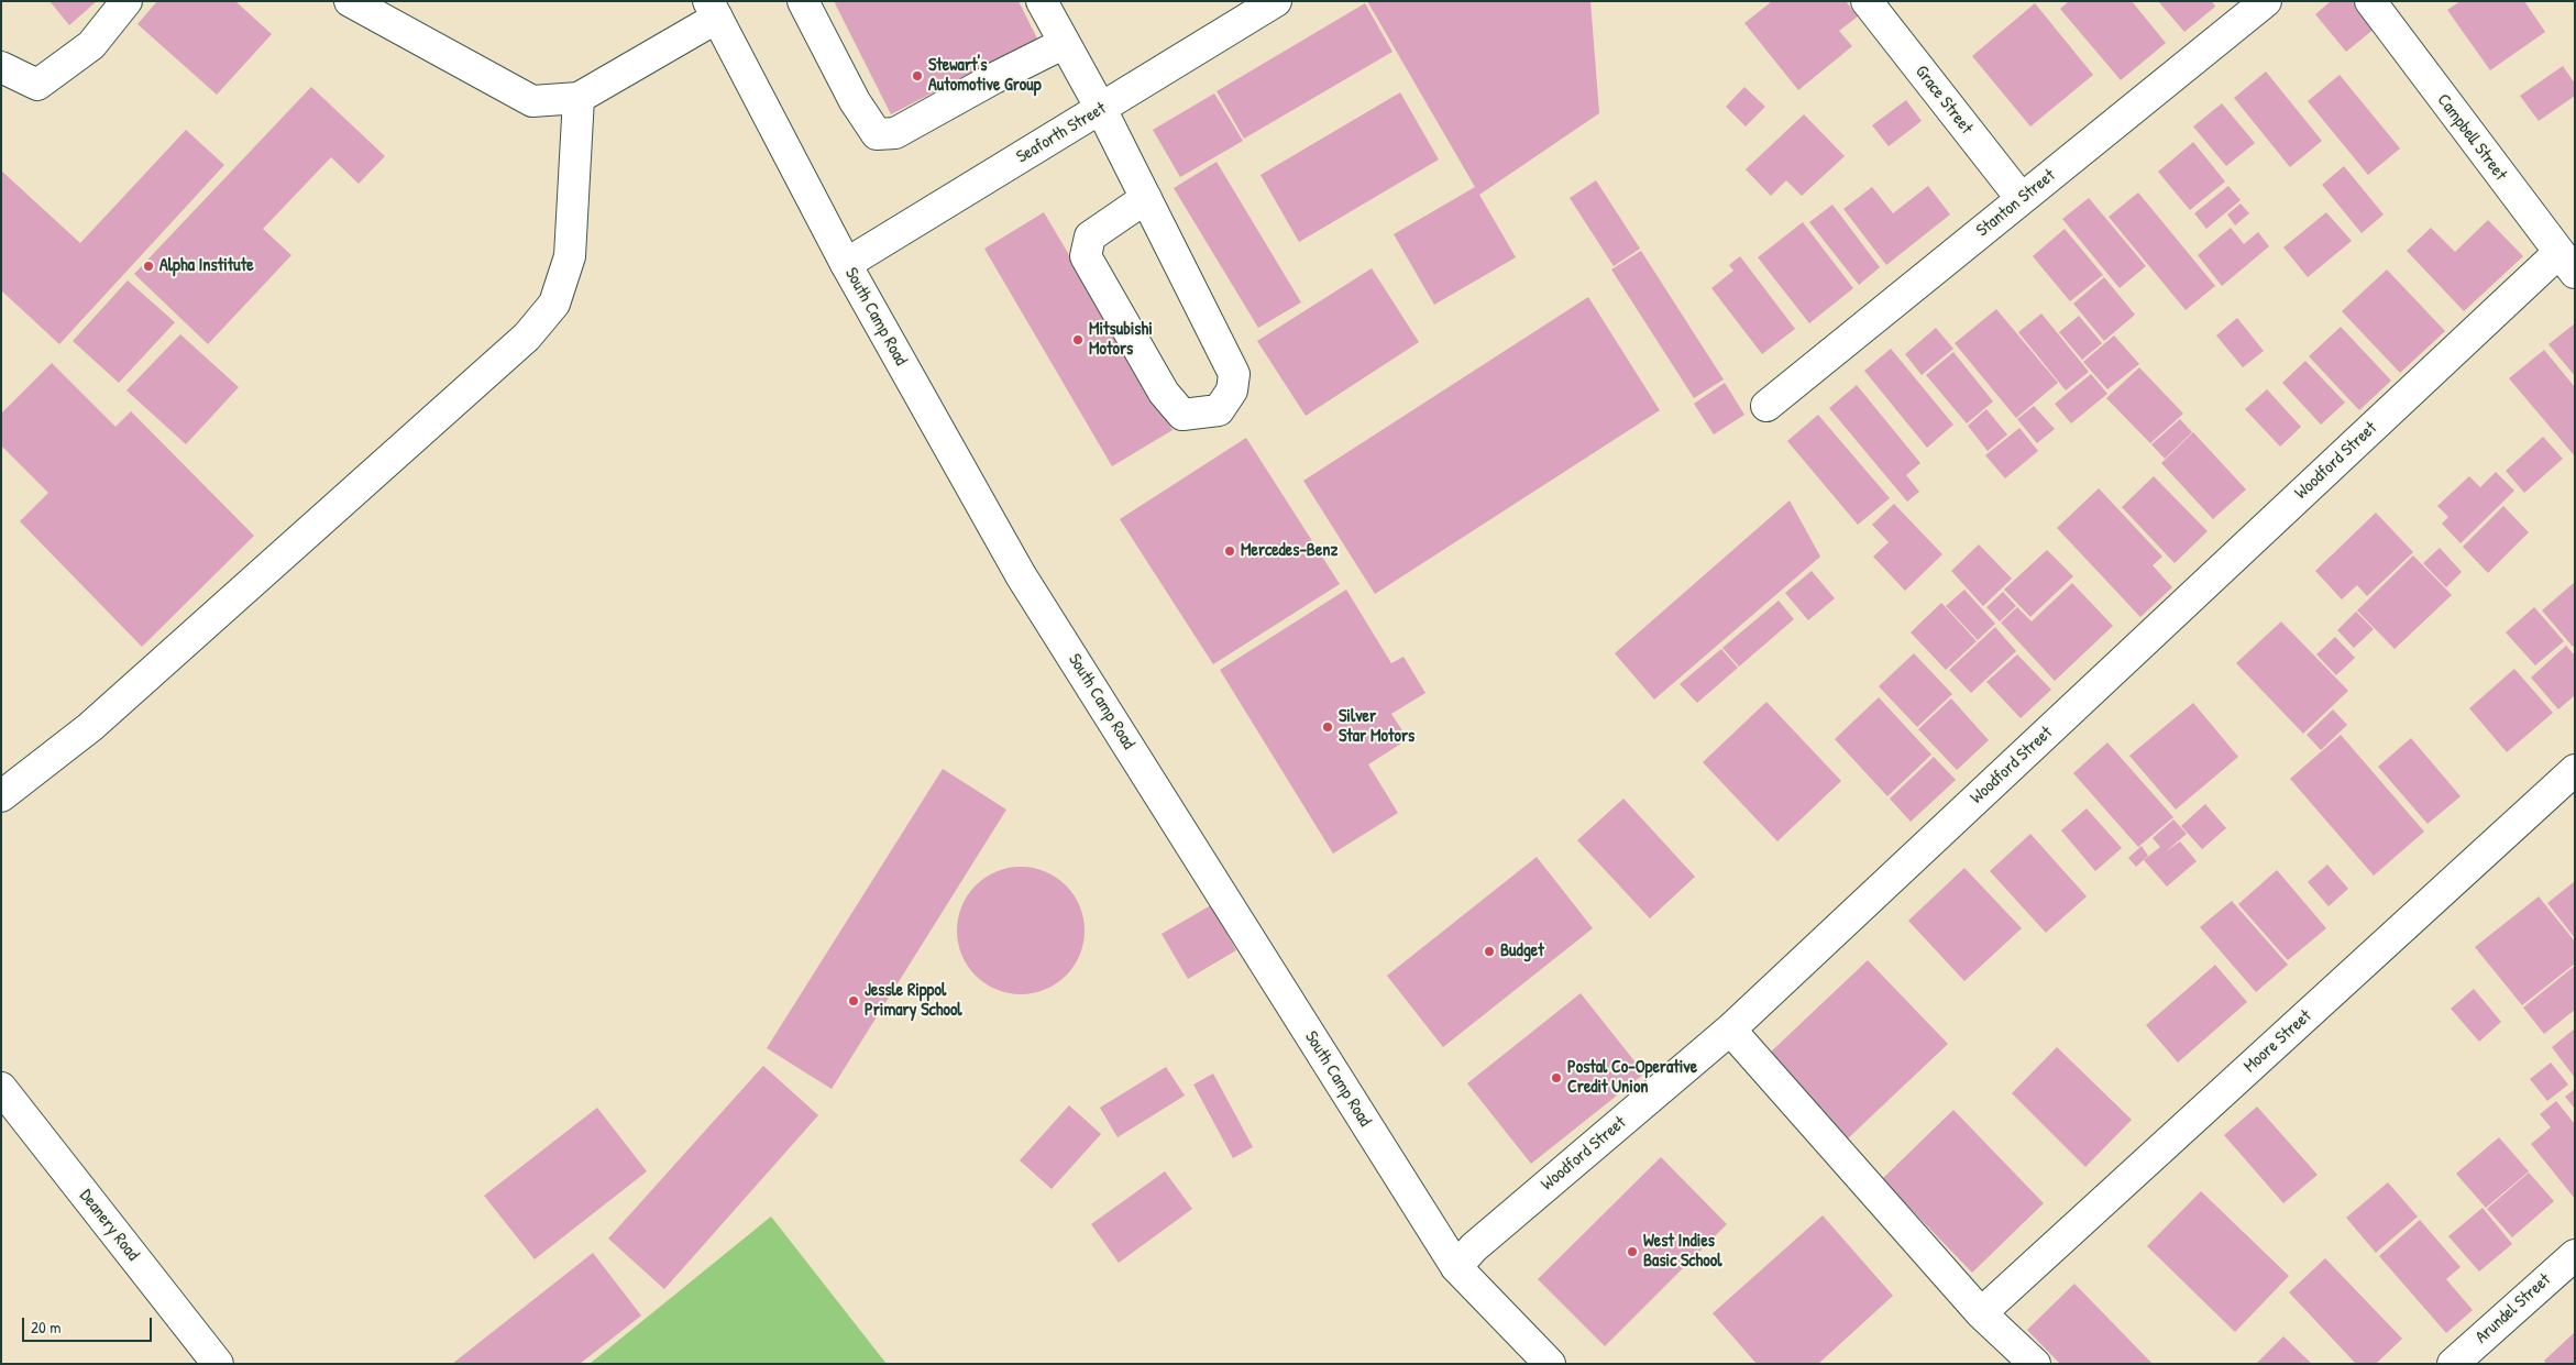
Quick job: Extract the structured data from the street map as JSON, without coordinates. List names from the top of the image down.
{
  "streets": {
    "street": [
      "Grace Street",
      "Seaforth Street",
      "Campbell Street",
      "Stanton Street",
      "South Camp Road",
      "Woodford Street",
      "Moore Street",
      "Deanery Road",
      "Arundel Street"
    ]
  },
  "crossings": [
    ["Grace Street", "Stanton Street"],
    ["Seaforth Street", "South Camp Road"],
    ["Campbell Street", "Woodford Street"],
    ["South Camp Road", "Woodford Street"]
  ],
  "places": [
    "Stewart's Automotive Group",
    "Alpha Institute",
    "Mitsubishi Motors",
    "Mercedes-Benz",
    "Silver Star Motors",
    "Budget",
    "Jessle Rippol Primary School",
    "Postal Co-Operative Credit Union",
    "West Indies Basic School"
  ],
  "scale_bar": "20 m"
}
